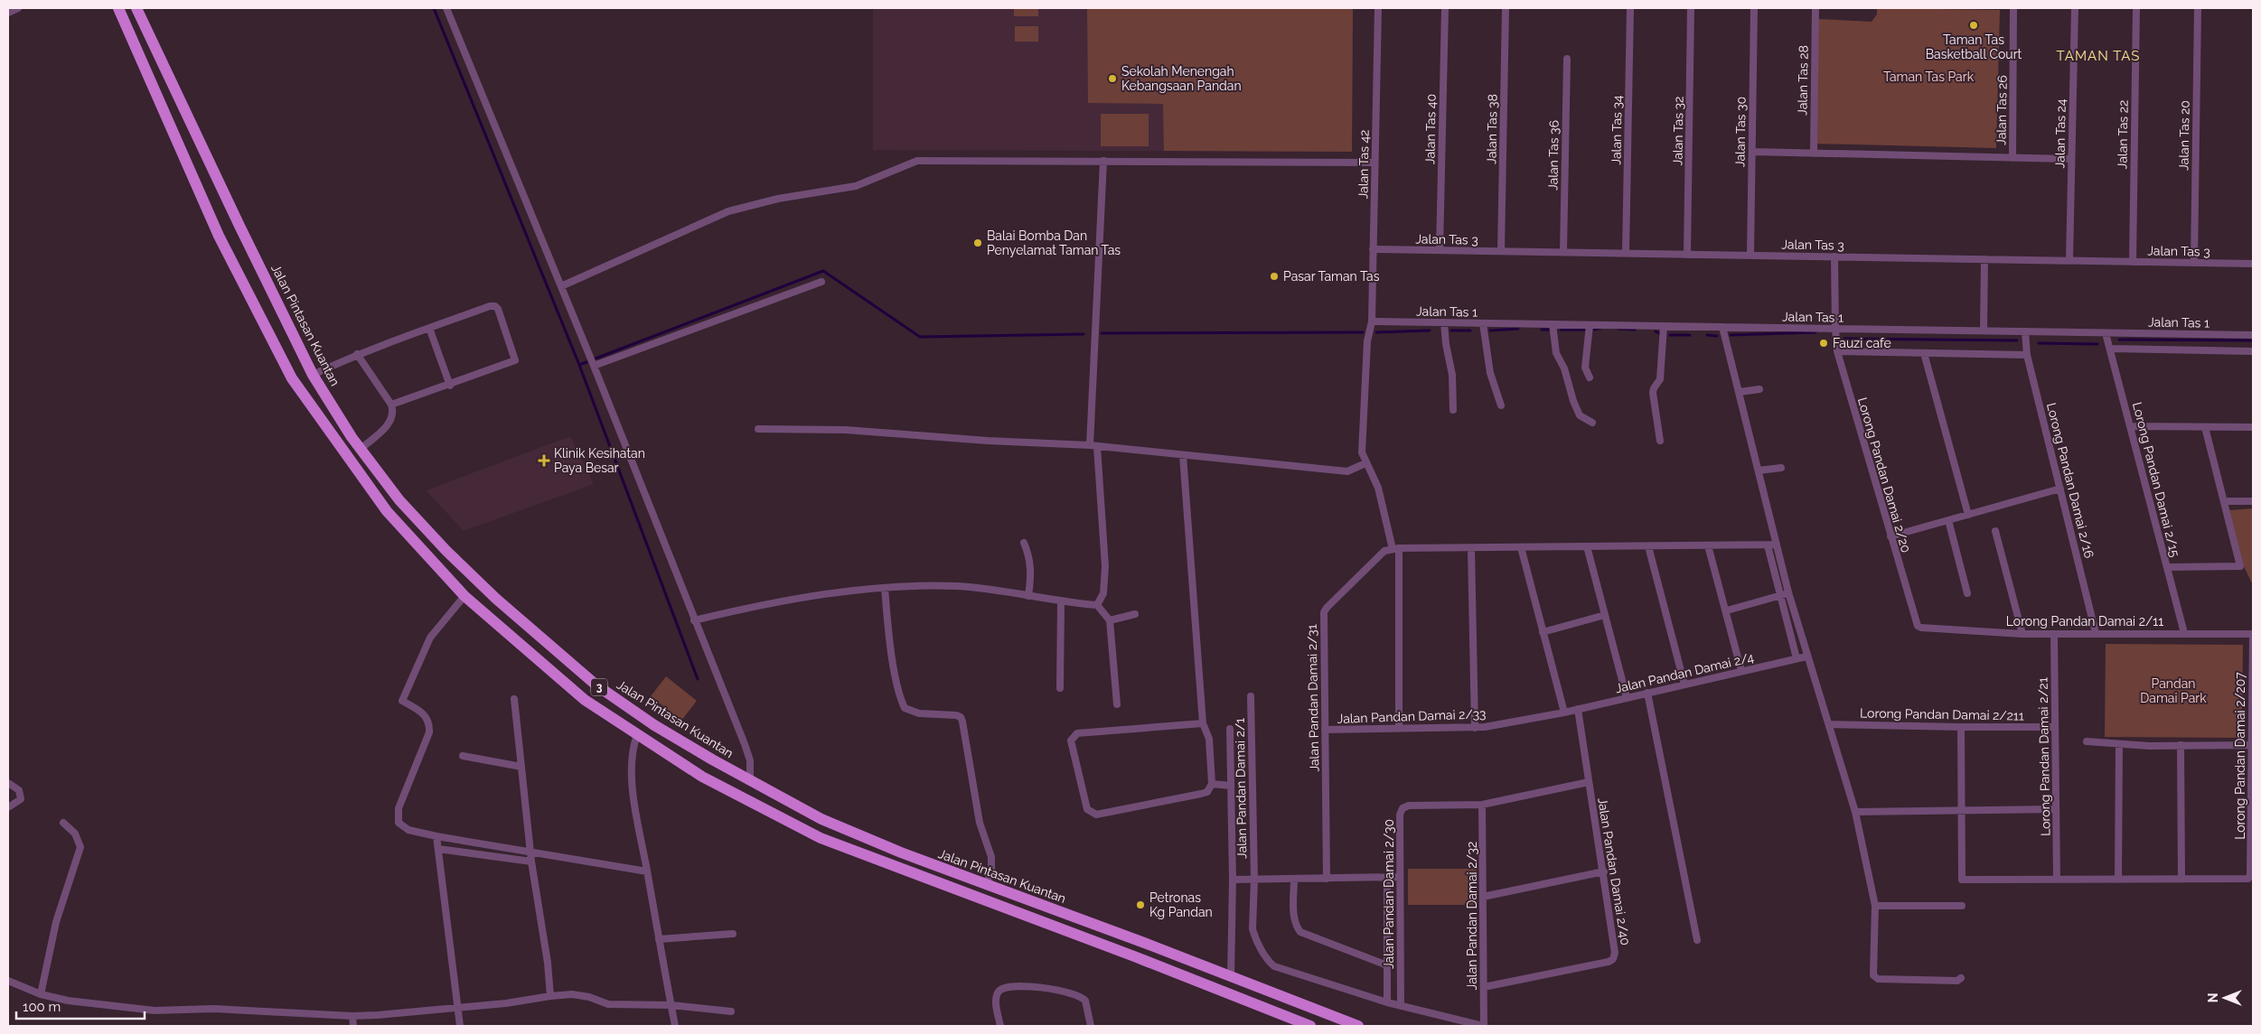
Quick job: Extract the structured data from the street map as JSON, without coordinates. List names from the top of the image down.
{
  "streets": {
    "highway": ["Jalan Pintasan Kuantan", "3"],
    "street": [
      "Jalan Tas 28",
      "Jalan Tas 26",
      "Jalan Tas 40",
      "Jalan Tas 38",
      "Jalan Tas 34",
      "Jalan Tas 32",
      "Jalan Tas 30",
      "Jalan Tas 24",
      "Jalan Tas 22",
      "Jalan Tas 20",
      "Jalan Tas 36",
      "Jalan Tas 42",
      "Jalan Tas 3",
      "Jalan Tas 1",
      "Lorong Pandan Damai 2/20",
      "Lorong Pandan Damai 2/15",
      "Lorong Pandan Damai 2/16",
      "Lorong Pandan Damai 2/11",
      "Jalan Pandan Damai 2/4",
      "Jalan Pandan Damai 2/31",
      "Lorong Pandan Damai 2/211",
      "Jalan Pandan Damai 2/33",
      "Lorong Pandan Damai 2/207",
      "Lorong Pandan Damai 2/21",
      "Jalan Pandan Damai 2/1",
      "Jalan Pandan Damai 2/40",
      "Jalan Pandan Damai 2/30",
      "Jalan Pandan Damai 2/32"
    ]
  },
  "crossings": [
    ["Jalan Tas 40", "Jalan Tas 3"],
    ["Jalan Tas 38", "Jalan Tas 3"],
    ["Jalan Tas 34", "Jalan Tas 3"],
    ["Jalan Tas 32", "Jalan Tas 3"],
    ["Jalan Tas 30", "Jalan Tas 3"],
    ["Jalan Tas 24", "Jalan Tas 3"],
    ["Jalan Tas 22", "Jalan Tas 3"],
    ["Jalan Tas 20", "Jalan Tas 3"],
    ["Jalan Tas 36", "Jalan Tas 3"],
    ["Jalan Tas 42", "Jalan Tas 3"],
    ["Jalan Tas 42", "Jalan Tas 1"],
    ["Jalan Tas 42", "Jalan Pandan Damai 2/31"],
    ["Jalan Tas 42", "Jalan Pandan Damai 2/33"],
    ["Jalan Tas 3", "Lorong Pandan Damai 2/20"],
    ["Jalan Tas 1", "Lorong Pandan Damai 2/20"],
    ["Jalan Tas 1", "Lorong Pandan Damai 2/15"],
    ["Jalan Tas 1", "Lorong Pandan Damai 2/16"],
    ["Lorong Pandan Damai 2/20", "Lorong Pandan Damai 2/11"],
    ["Lorong Pandan Damai 2/15", "Lorong Pandan Damai 2/11"],
    ["Lorong Pandan Damai 2/16", "Lorong Pandan Damai 2/11"],
    ["Lorong Pandan Damai 2/11", "Lorong Pandan Damai 2/207"],
    ["Lorong Pandan Damai 2/11", "Lorong Pandan Damai 2/21"],
    ["Jalan Pandan Damai 2/4", "Jalan Pandan Damai 2/33"],
    ["Jalan Pandan Damai 2/4", "Jalan Pandan Damai 2/40"],
    ["Jalan Pandan Damai 2/31", "Jalan Pandan Damai 2/33"],
    ["Lorong Pandan Damai 2/211", "Lorong Pandan Damai 2/21"],
    ["Jalan Pandan Damai 2/33", "Jalan Pandan Damai 2/40"],
    ["Jalan Pandan Damai 2/1", "Jalan Pandan Damai 2/30"],
    ["Jalan Pandan Damai 2/1", "Jalan Pandan Damai 2/32"],
    ["Jalan Pandan Damai 2/40", "Jalan Pandan Damai 2/30"],
    ["Jalan Pandan Damai 2/40", "Jalan Pandan Damai 2/32"],
    ["Jalan Pandan Damai 2/30", "Jalan Pandan Damai 2/32"]
  ],
  "districts": ["TAMAN TAS"],
  "parks": ["Taman Tas Park", "Pandan Damai Park"],
  "places": {
    "other": [
      "Taman Tas Basketball Court",
      "Sekolah Menengah Kebangsaan Pandan",
      "Balai Bomba Dan Penyelamat Taman Tas",
      "Pasar Taman Tas",
      "Fauzi cafe",
      "Petronas Kg Pandan"
    ],
    "health": ["Klinik Kesihatan Paya Besar"]
  },
  "scale_bar": "100 m",
  "north": "left"
}
